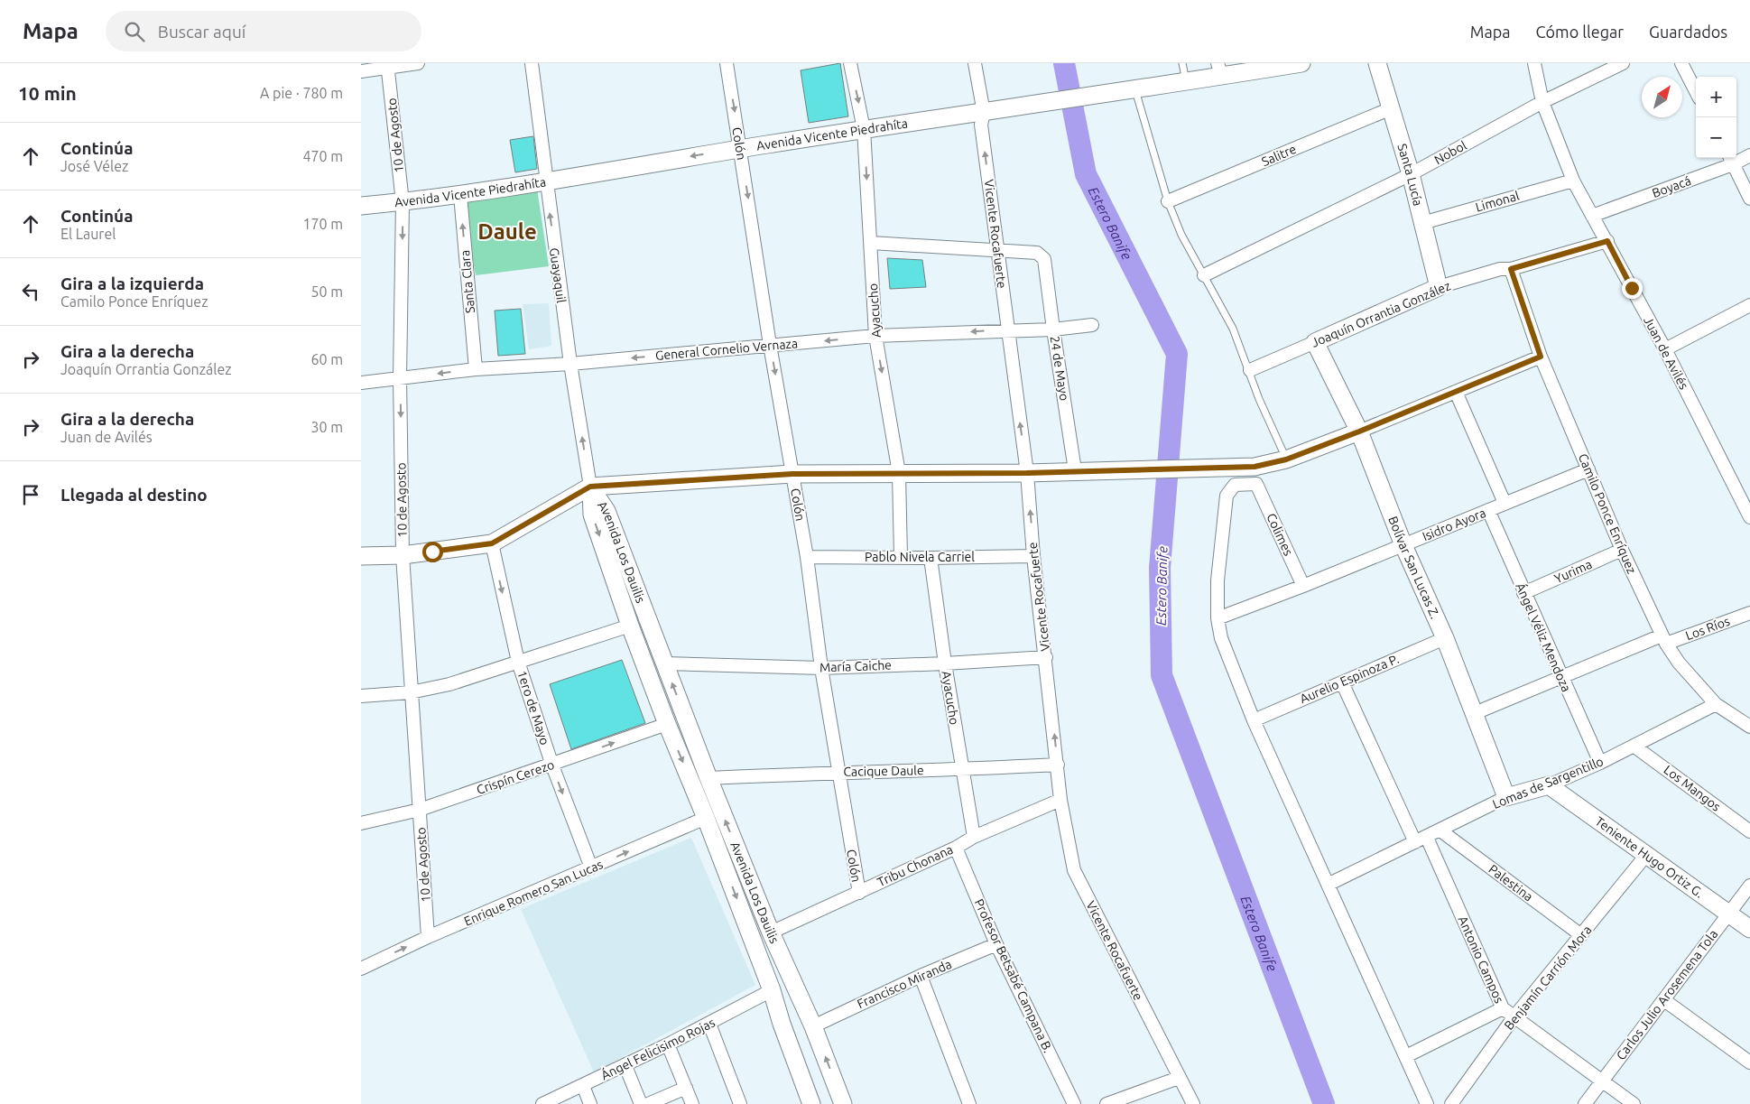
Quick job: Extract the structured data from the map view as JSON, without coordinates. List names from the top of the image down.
{
  "streets": {
    "street": [
      "Avenida Vicente Piedrahíta",
      "10 de Agosto",
      "Colón",
      "Nobol",
      "Salitre",
      "Santa Lucía",
      "Boyacá",
      "Limonal",
      "Vicente Rocafuerte",
      "Guayaquil",
      "Santa Clara",
      "Ayacucho",
      "Joaquín Orrantia González",
      "General Cornelio Vernaza",
      "Juan de Avilés",
      "24 de Mayo",
      "Camilo Ponce Enríquez",
      "Isidro Ayora",
      "Colimes",
      "Avenida Los Dauilis",
      "Pablo Nivela Carriel",
      "Bolívar San Lucas Z.",
      "Yurima",
      "Los Ríos",
      "Ángel Véliz Mendoza",
      "María Caiche",
      "Aurelio Espinoza P.",
      "1ero de Mayo",
      "Cacique Daule",
      "Crispín Cerezo",
      "Lomas de Sargentillo",
      "Los Mangos",
      "Teniente Hugo Ortiz G.",
      "Tribu Chonana",
      "Palestina",
      "Enrique Romero San Lucas",
      "Antonio Campos",
      "Profesor Betsabé Campana B.",
      "Benjamín Carrión Mora",
      "Francisco Miranda",
      "Carlos Julio Arosemena Tola",
      "Ángel Felicisimo Rojas"
    ]
  },
  "crossings": [
    ["Avenida Vicente Piedrahíta", "10 de Agosto"],
    ["Avenida Vicente Piedrahíta", "Colón"],
    ["Avenida Vicente Piedrahíta", "Vicente Rocafuerte"],
    ["Avenida Vicente Piedrahíta", "Guayaquil"],
    ["Avenida Vicente Piedrahíta", "Santa Clara"],
    ["Avenida Vicente Piedrahíta", "Ayacucho"],
    ["10 de Agosto", "General Cornelio Vernaza"],
    ["10 de Agosto", "Crispín Cerezo"],
    ["10 de Agosto", "Enrique Romero San Lucas"],
    ["Colón", "General Cornelio Vernaza"],
    ["Colón", "Pablo Nivela Carriel"],
    ["Colón", "María Caiche"],
    ["Colón", "Cacique Daule"],
    ["Colón", "Tribu Chonana"],
    ["Nobol", "Santa Lucía"],
    ["Nobol", "Juan de Avilés"],
    ["Salitre", "Santa Lucía"],
    ["Santa Lucía", "Limonal"],
    ["Santa Lucía", "Joaquín Orrantia González"],
    ["Boyacá", "Juan de Avilés"],
    ["Limonal", "Juan de Avilés"],
    ["Vicente Rocafuerte", "General Cornelio Vernaza"],
    ["Vicente Rocafuerte", "24 de Mayo"],
    ["Vicente Rocafuerte", "Pablo Nivela Carriel"],
    ["Vicente Rocafuerte", "María Caiche"],
    ["Vicente Rocafuerte", "Cacique Daule"],
    ["Vicente Rocafuerte", "Tribu Chonana"],
    ["Guayaquil", "General Cornelio Vernaza"],
    ["Guayaquil", "Avenida Los Dauilis"],
    ["Santa Clara", "General Cornelio Vernaza"],
    ["Ayacucho", "General Cornelio Vernaza"],
    ["Ayacucho", "Pablo Nivela Carriel"],
    ["Ayacucho", "María Caiche"],
    ["Ayacucho", "Cacique Daule"],
    ["Ayacucho", "Tribu Chonana"],
    ["Joaquín Orrantia González", "Juan de Avilés"],
    ["Joaquín Orrantia González", "Camilo Ponce Enríquez"],
    ["Joaquín Orrantia González", "Bolívar San Lucas Z."],
    ["General Cornelio Vernaza", "24 de Mayo"],
    ["Camilo Ponce Enríquez", "Isidro Ayora"],
    ["Camilo Ponce Enríquez", "Yurima"],
    ["Camilo Ponce Enríquez", "Los Ríos"],
    ["Camilo Ponce Enríquez", "Lomas de Sargentillo"],
    ["Isidro Ayora", "Colimes"],
    ["Isidro Ayora", "Bolívar San Lucas Z."],
    ["Isidro Ayora", "Ángel Véliz Mendoza"],
    ["Avenida Los Dauilis", "María Caiche"],
    ["Avenida Los Dauilis", "Cacique Daule"],
    ["Avenida Los Dauilis", "Crispín Cerezo"],
    ["Avenida Los Dauilis", "Tribu Chonana"],
    ["Avenida Los Dauilis", "Enrique Romero San Lucas"],
    ["Avenida Los Dauilis", "Francisco Miranda"],
    ["Avenida Los Dauilis", "Ángel Felicisimo Rojas"],
    ["Bolívar San Lucas Z.", "Los Ríos"],
    ["Bolívar San Lucas Z.", "Aurelio Espinoza P."],
    ["Bolívar San Lucas Z.", "Lomas de Sargentillo"],
    ["Yurima", "Ángel Véliz Mendoza"],
    ["Los Ríos", "Ángel Véliz Mendoza"],
    ["Ángel Véliz Mendoza", "Lomas de Sargentillo"],
    ["1ero de Mayo", "Crispín Cerezo"],
    ["1ero de Mayo", "Enrique Romero San Lucas"],
    ["Lomas de Sargentillo", "Los Mangos"],
    ["Lomas de Sargentillo", "Teniente Hugo Ortiz G."],
    ["Lomas de Sargentillo", "Palestina"],
    ["Lomas de Sargentillo", "Antonio Campos"],
    ["Teniente Hugo Ortiz G.", "Benjamín Carrión Mora"],
    ["Teniente Hugo Ortiz G.", "Carlos Julio Arosemena Tola"],
    ["Tribu Chonana", "Profesor Betsabé Campana B."],
    ["Palestina", "Benjamín Carrión Mora"],
    ["Antonio Campos", "Benjamín Carrión Mora"],
    ["Antonio Campos", "Carlos Julio Arosemena Tola"],
    ["Profesor Betsabé Campana B.", "Francisco Miranda"]
  ],
  "one_way": [
    "10 de Agosto",
    "Colón",
    "Vicente Rocafuerte",
    "Guayaquil",
    "Santa Clara",
    "Ayacucho",
    "General Cornelio Vernaza",
    "1ero de Mayo",
    "Enrique Romero San Lucas"
  ],
  "districts": ["Daule"],
  "water": ["Estero Banife"],
  "north": "top right",
  "page": {
    "header": "Mapa",
    "search": "Buscar aquí",
    "nav": ["Mapa", "Cómo llegar", "Guardados"],
    "heading": ["10 min", "A pie · 780 m"],
    "map_buttons": ["+", "−"],
    "list": [
      ["Continúa", "José Vélez", "470 m"],
      ["Continúa", "El Laurel", "170 m"],
      ["Gira a la izquierda", "Camilo Ponce Enríquez", "50 m"],
      ["Gira a la derecha", "Joaquín Orrantia González", "60 m"],
      ["Gira a la derecha", "Juan de Avilés", "30 m"],
      "Llegada al destino"
    ]
  }
}
